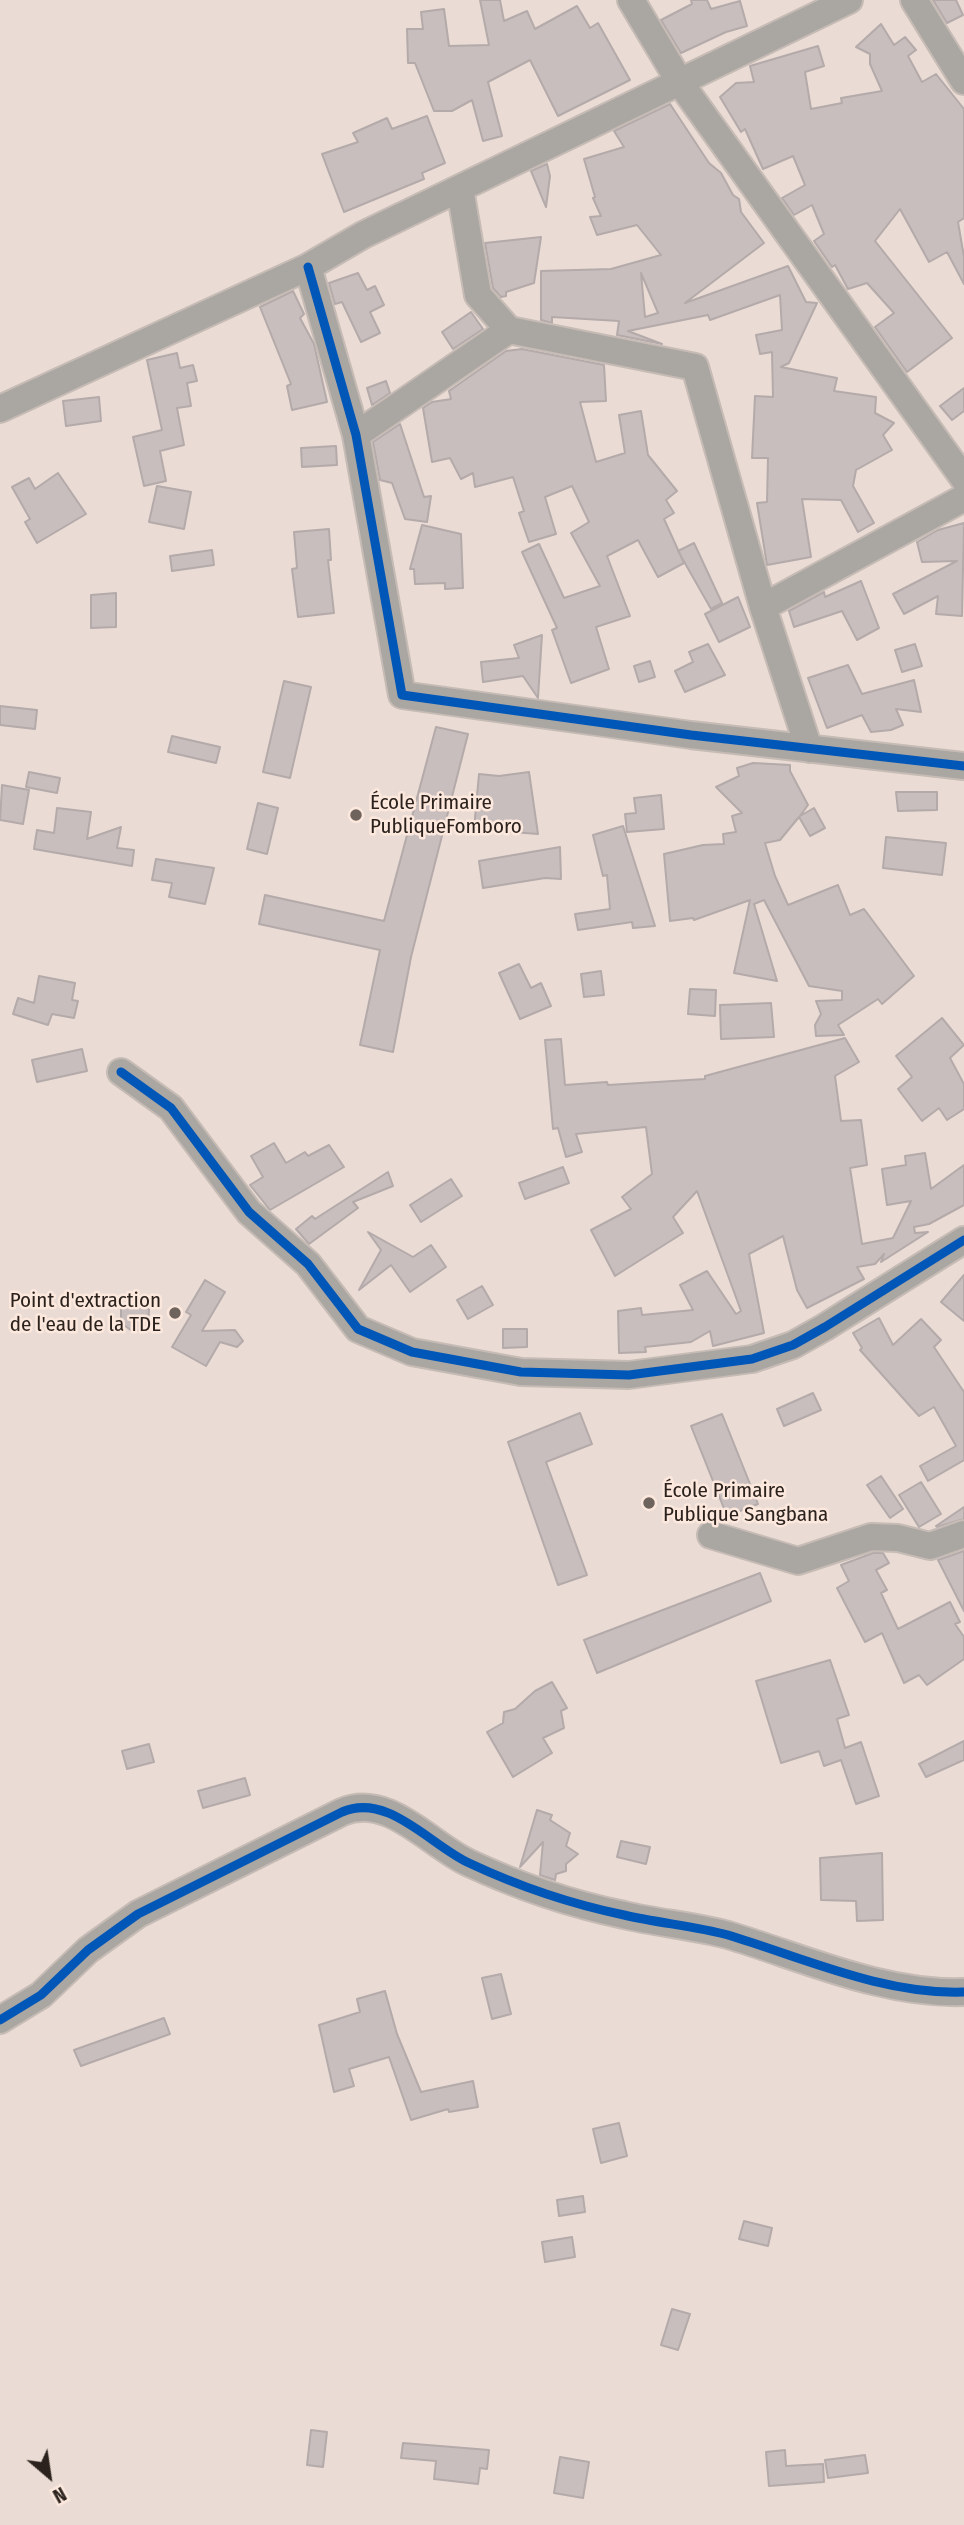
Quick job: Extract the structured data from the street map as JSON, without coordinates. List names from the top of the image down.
{
  "places": ["École Primaire PubliqueFomboro", "Point d'extraction de l'eau de la TDE", "École Primaire Publique Sangbana"],
  "north": "bottom right"
}
